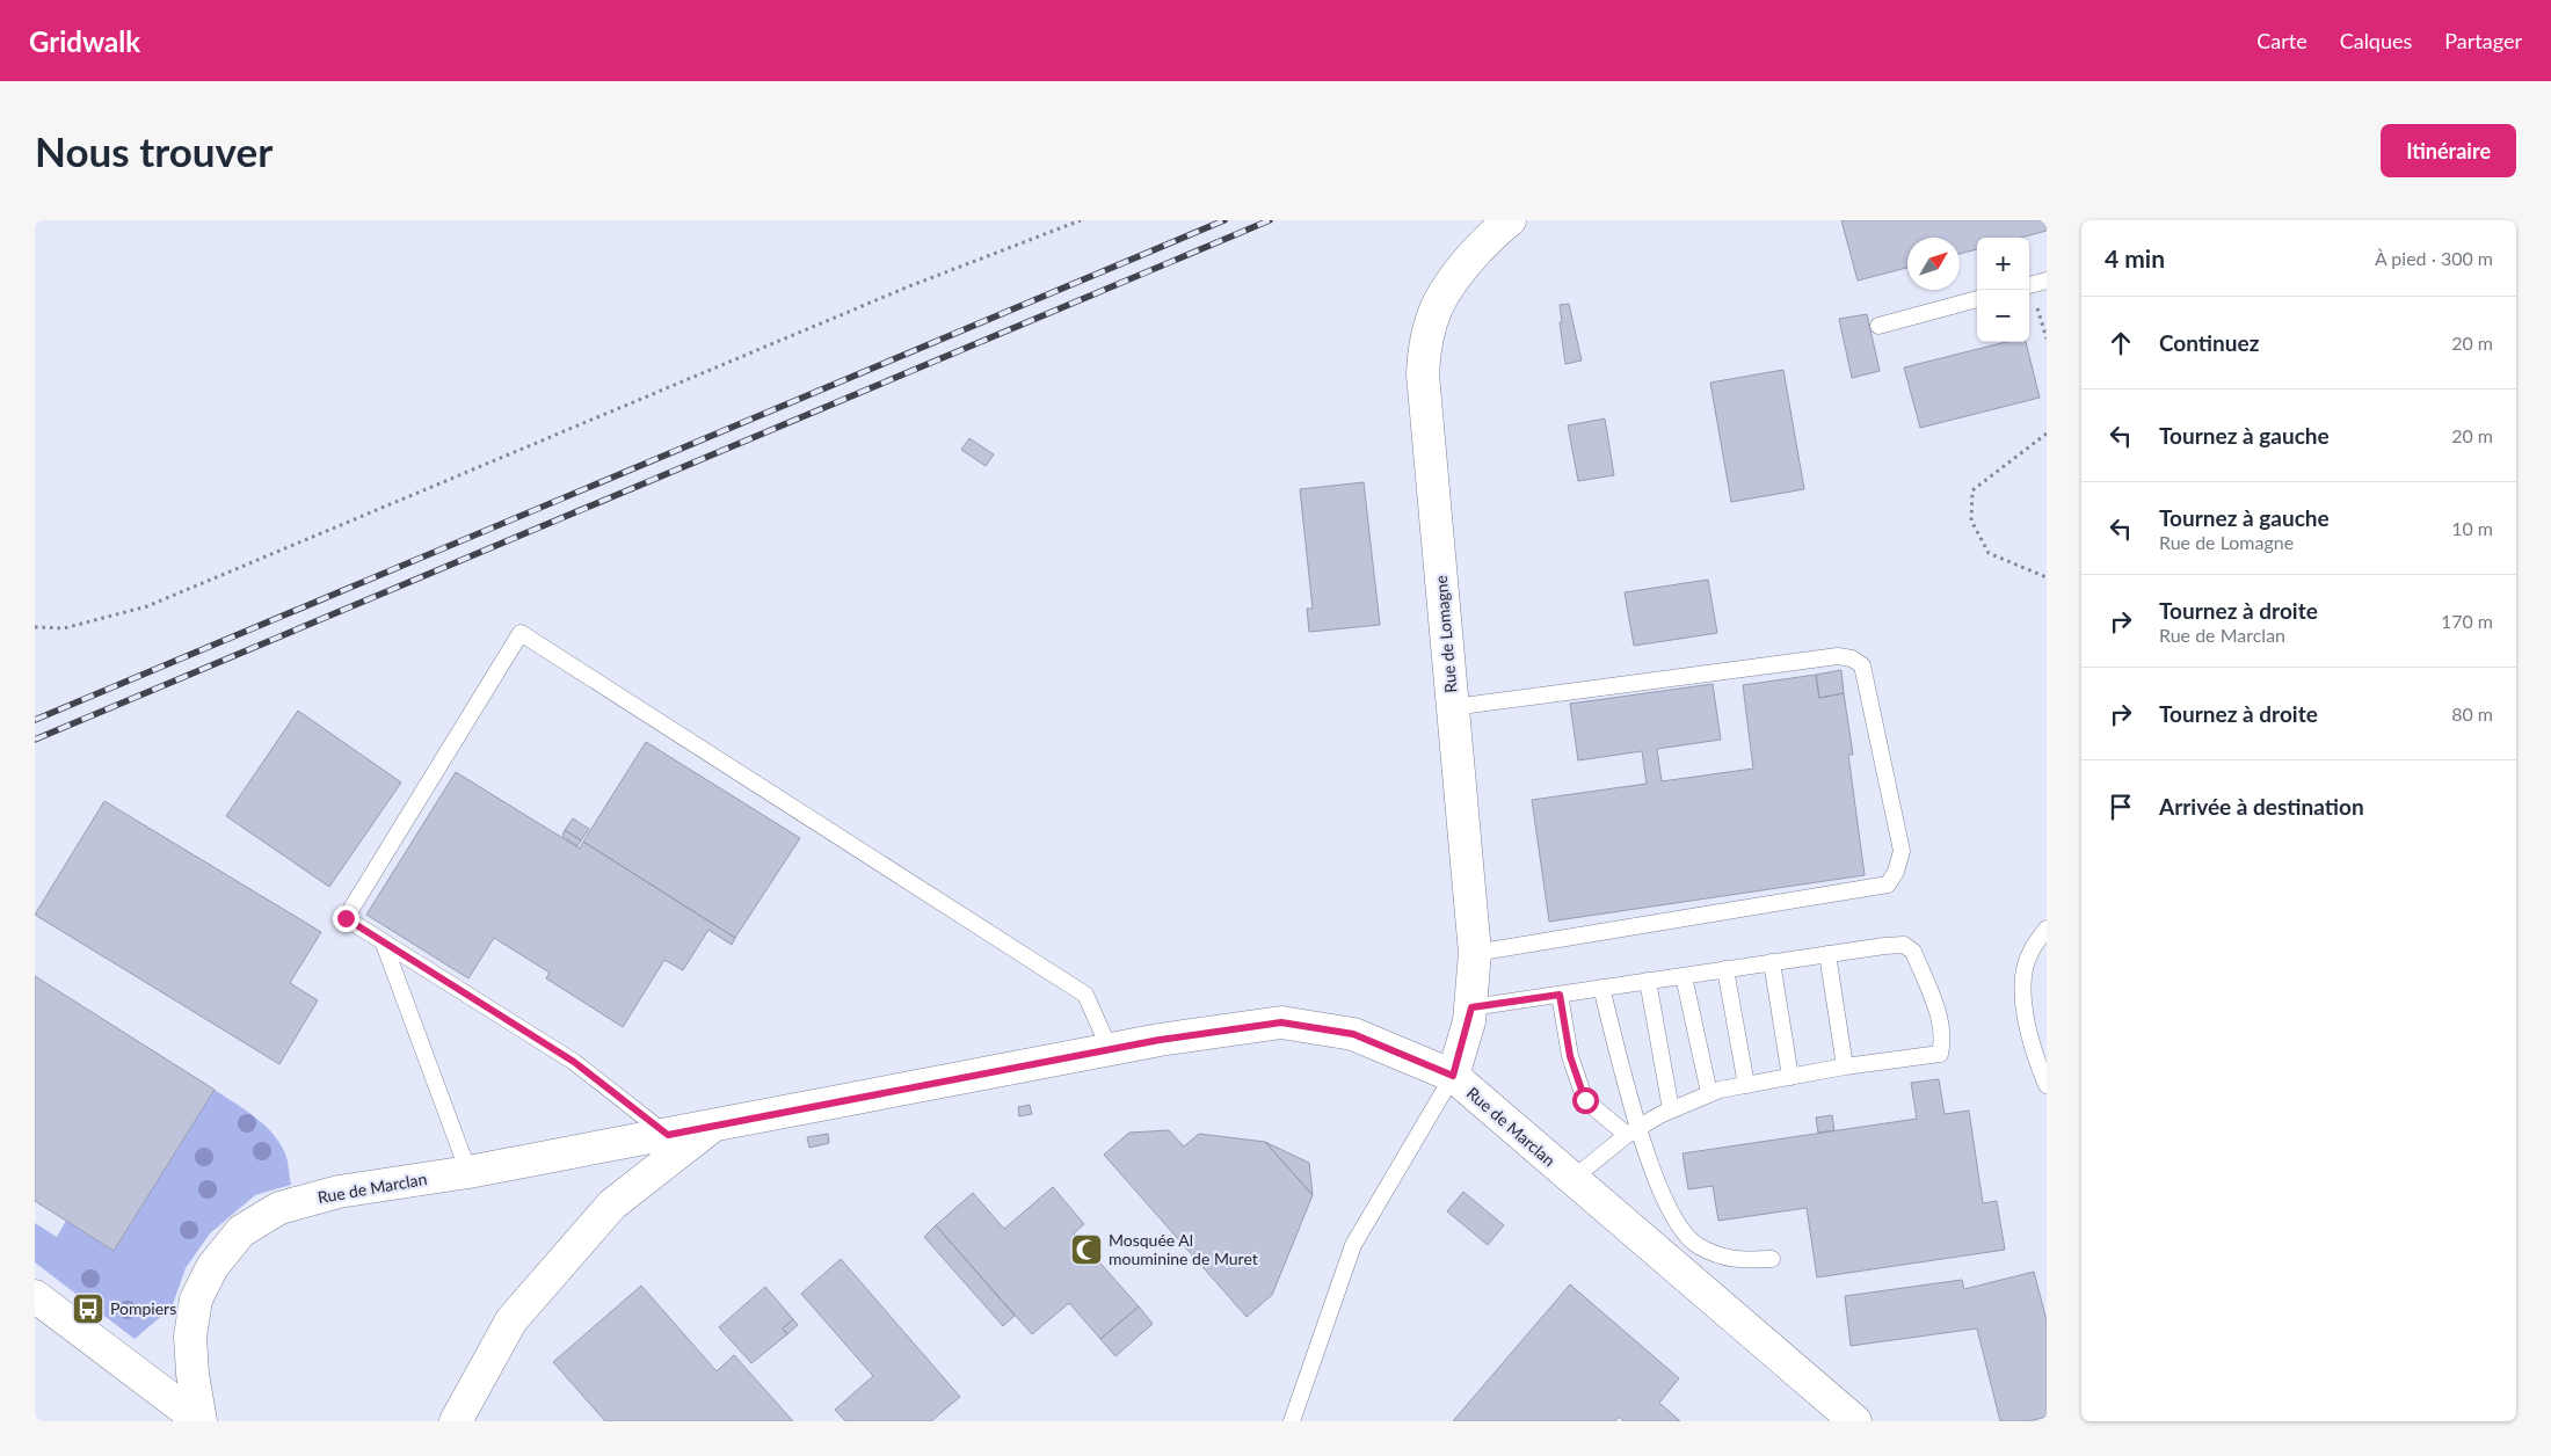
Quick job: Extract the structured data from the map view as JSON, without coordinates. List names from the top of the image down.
{
  "streets": {
    "street": ["Rue de Lomagne", "Rue de Marclan"]
  },
  "crossings": [
    ["Rue de Lomagne", "Rue de Marclan"]
  ],
  "places": {
    "mosque": ["Mosquée Al mouminine de Muret"],
    "bus stop": ["Pompiers"]
  },
  "north": "top right",
  "page": {
    "header": "Gridwalk",
    "nav": ["Carte", "Calques", "Partager"],
    "buttons": "Itinéraire",
    "title": "Nous trouver",
    "heading": ["4 min", "À pied · 300 m"],
    "map_buttons": ["+", "−"],
    "list": [
      ["Continuez", "20 m"],
      ["Tournez à gauche", "20 m"],
      ["Tournez à gauche", "Rue de Lomagne", "10 m"],
      ["Tournez à droite", "Rue de Marclan", "170 m"],
      ["Tournez à droite", "80 m"],
      "Arrivée à destination"
    ]
  }
}
